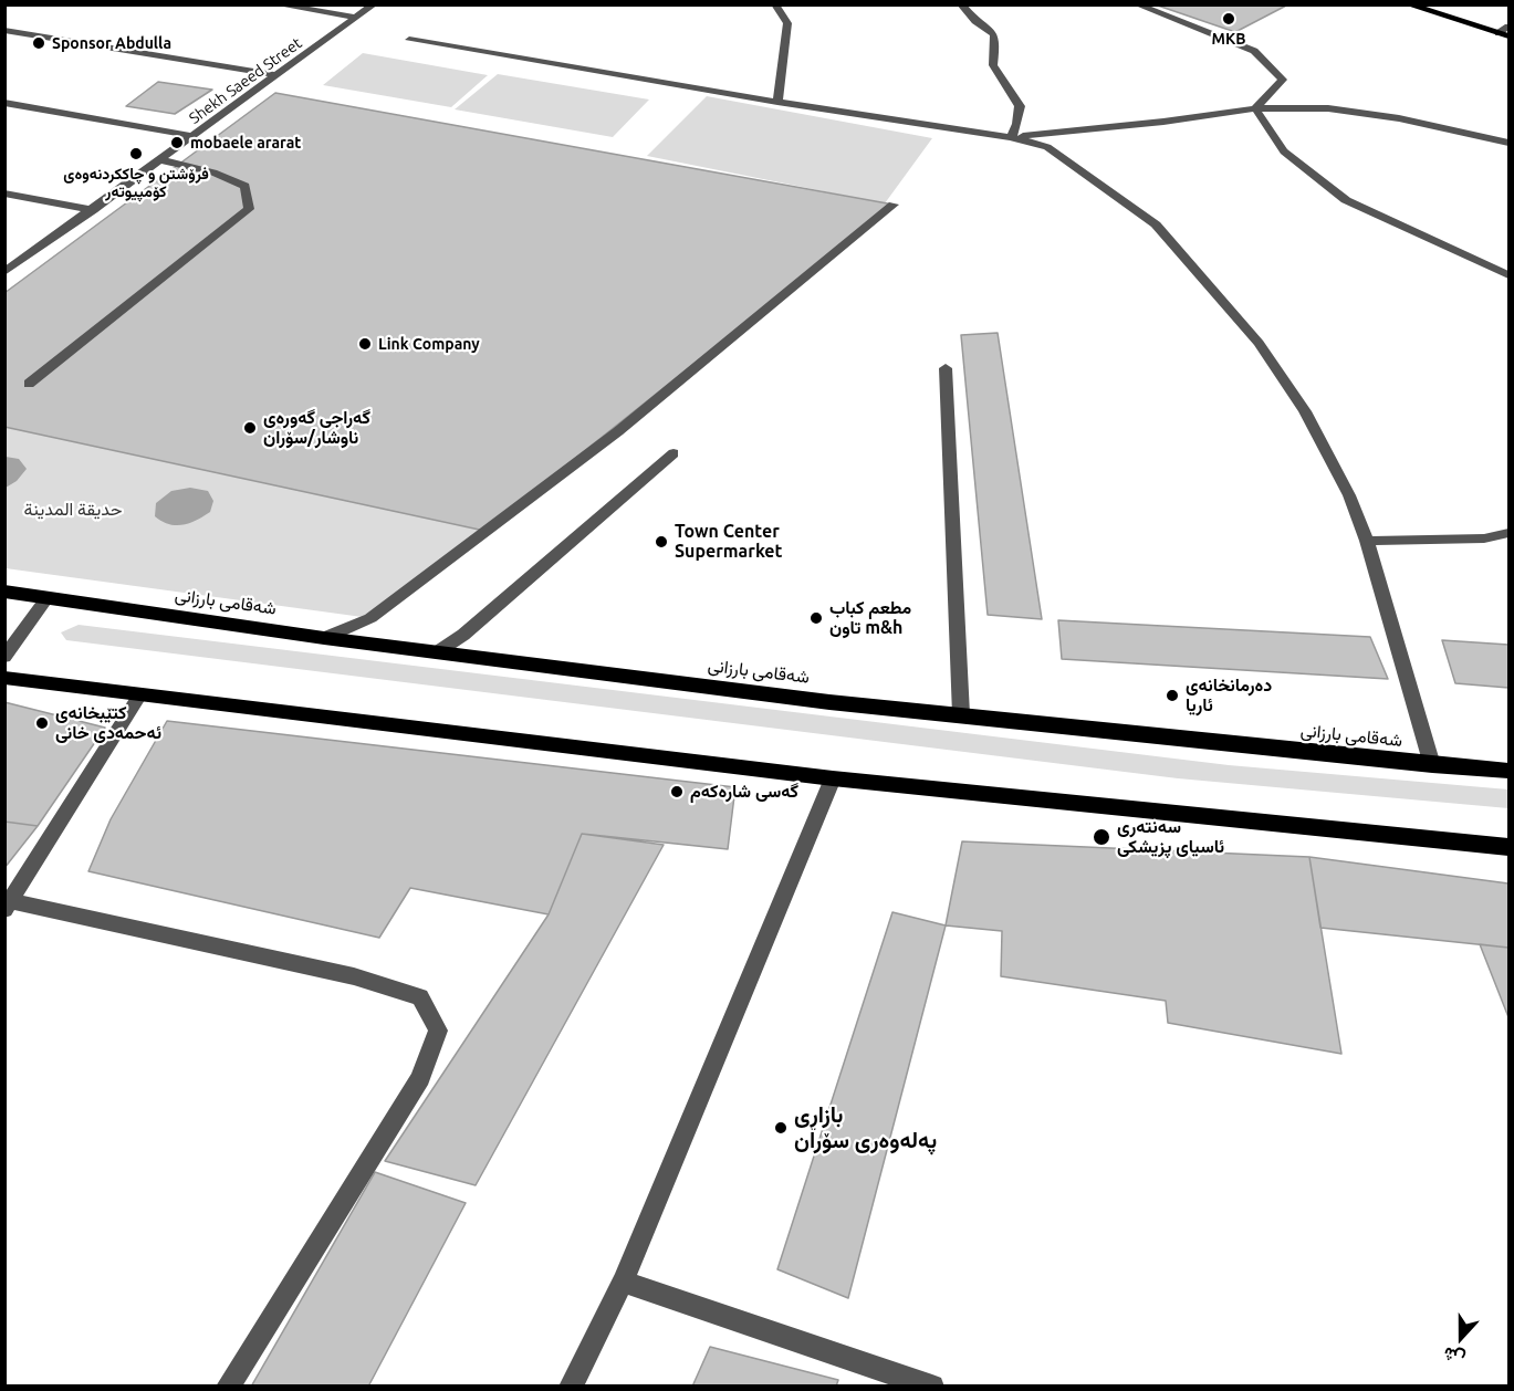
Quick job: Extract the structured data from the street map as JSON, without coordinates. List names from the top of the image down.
{
  "streets": {
    "highway": ["شەقامی بارزانی"],
    "street": ["Shekh Saeed Street"]
  },
  "parks": ["حديقة المدينة"],
  "places": [
    "MKB",
    "Sponsor Abdulla",
    "mobaele ararat",
    "فرۆشتن و چاککردنەوەی کۆمپیوتەر",
    "Link Company",
    "گەراجی گەورەی ناوشار/سۆران",
    "Town Center Supermarket",
    "مطعم كباب تاون m&h",
    "دەرمانخانەی ئاریا",
    "کتێبخانەی ئەحمەدی خانی",
    "گەسی شارەکەم",
    "سەنتەری ئاسیای پزیشکی",
    "بازاڕی پەلەوەری سۆران"
  ],
  "north": "bottom"
}
